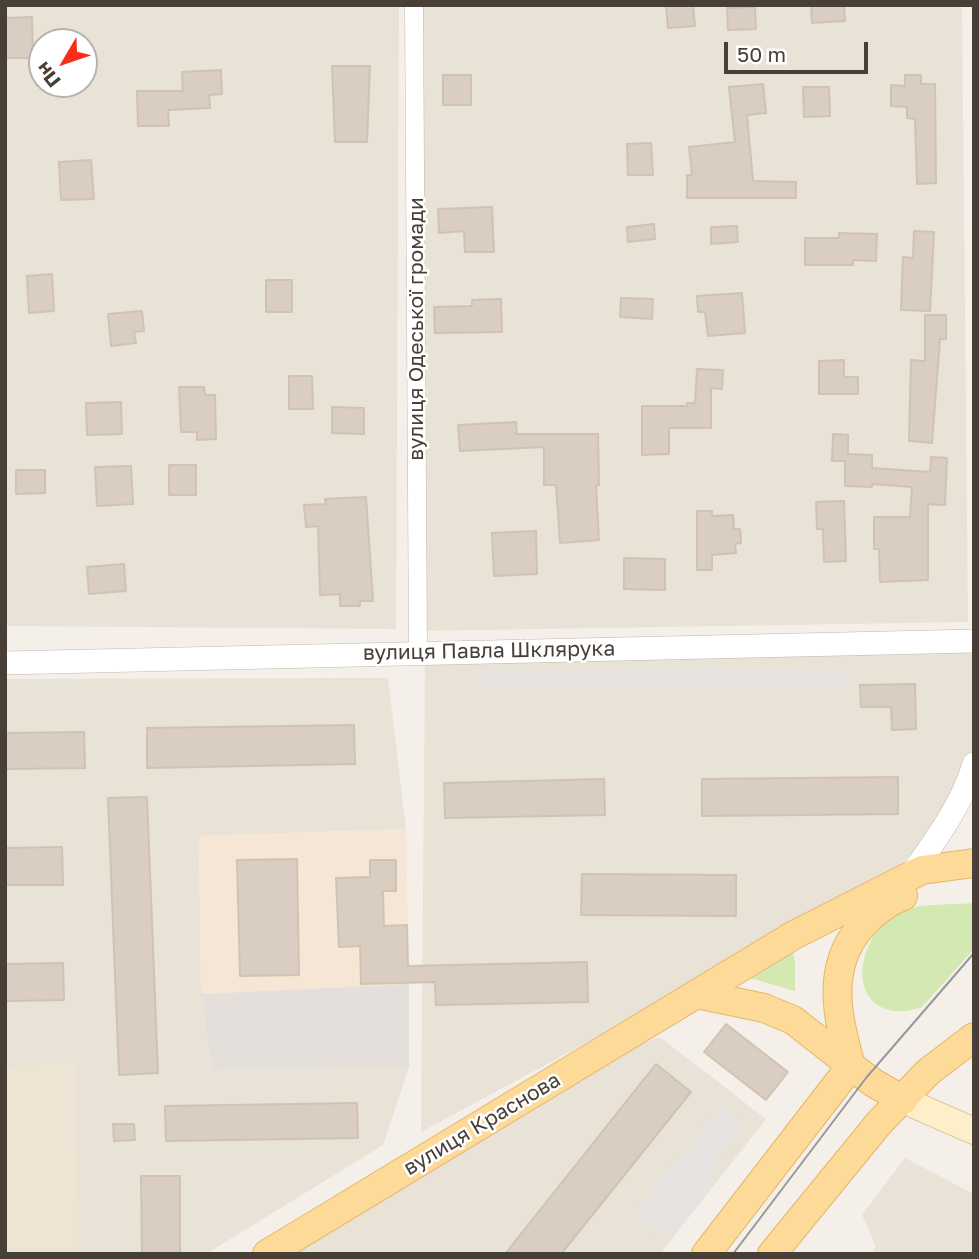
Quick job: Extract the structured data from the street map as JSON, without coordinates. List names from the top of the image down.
{
  "streets": {
    "main road": ["вулиця Краснова"],
    "street": ["вулиця Одеської громади", "вулиця Павла Шклярука"]
  },
  "crossings": [
    ["вулиця Одеської громади", "вулиця Павла Шклярука"]
  ],
  "scale_bar": "50 m",
  "north": "bottom left"
}
